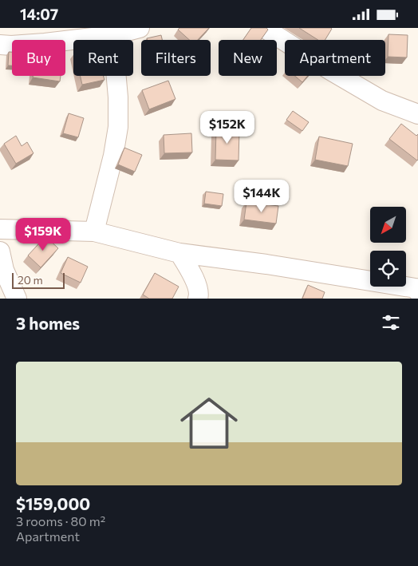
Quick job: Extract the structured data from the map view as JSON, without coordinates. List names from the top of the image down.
{
  "scale_bar": "20 m",
  "north": "bottom left",
  "page": {
    "status": "14:07",
    "chip": [
      "Buy",
      "Rent",
      "Filters",
      "New",
      "Apartment"
    ],
    "price": ["$152K", "$144K", "$159K"],
    "scale": "20 m",
    "heading": "3 homes",
    "list": [
      {
        "name": "$159,000",
        "note": "3 rooms · 80 m² · Apartment"
      }
    ]
  }
}
